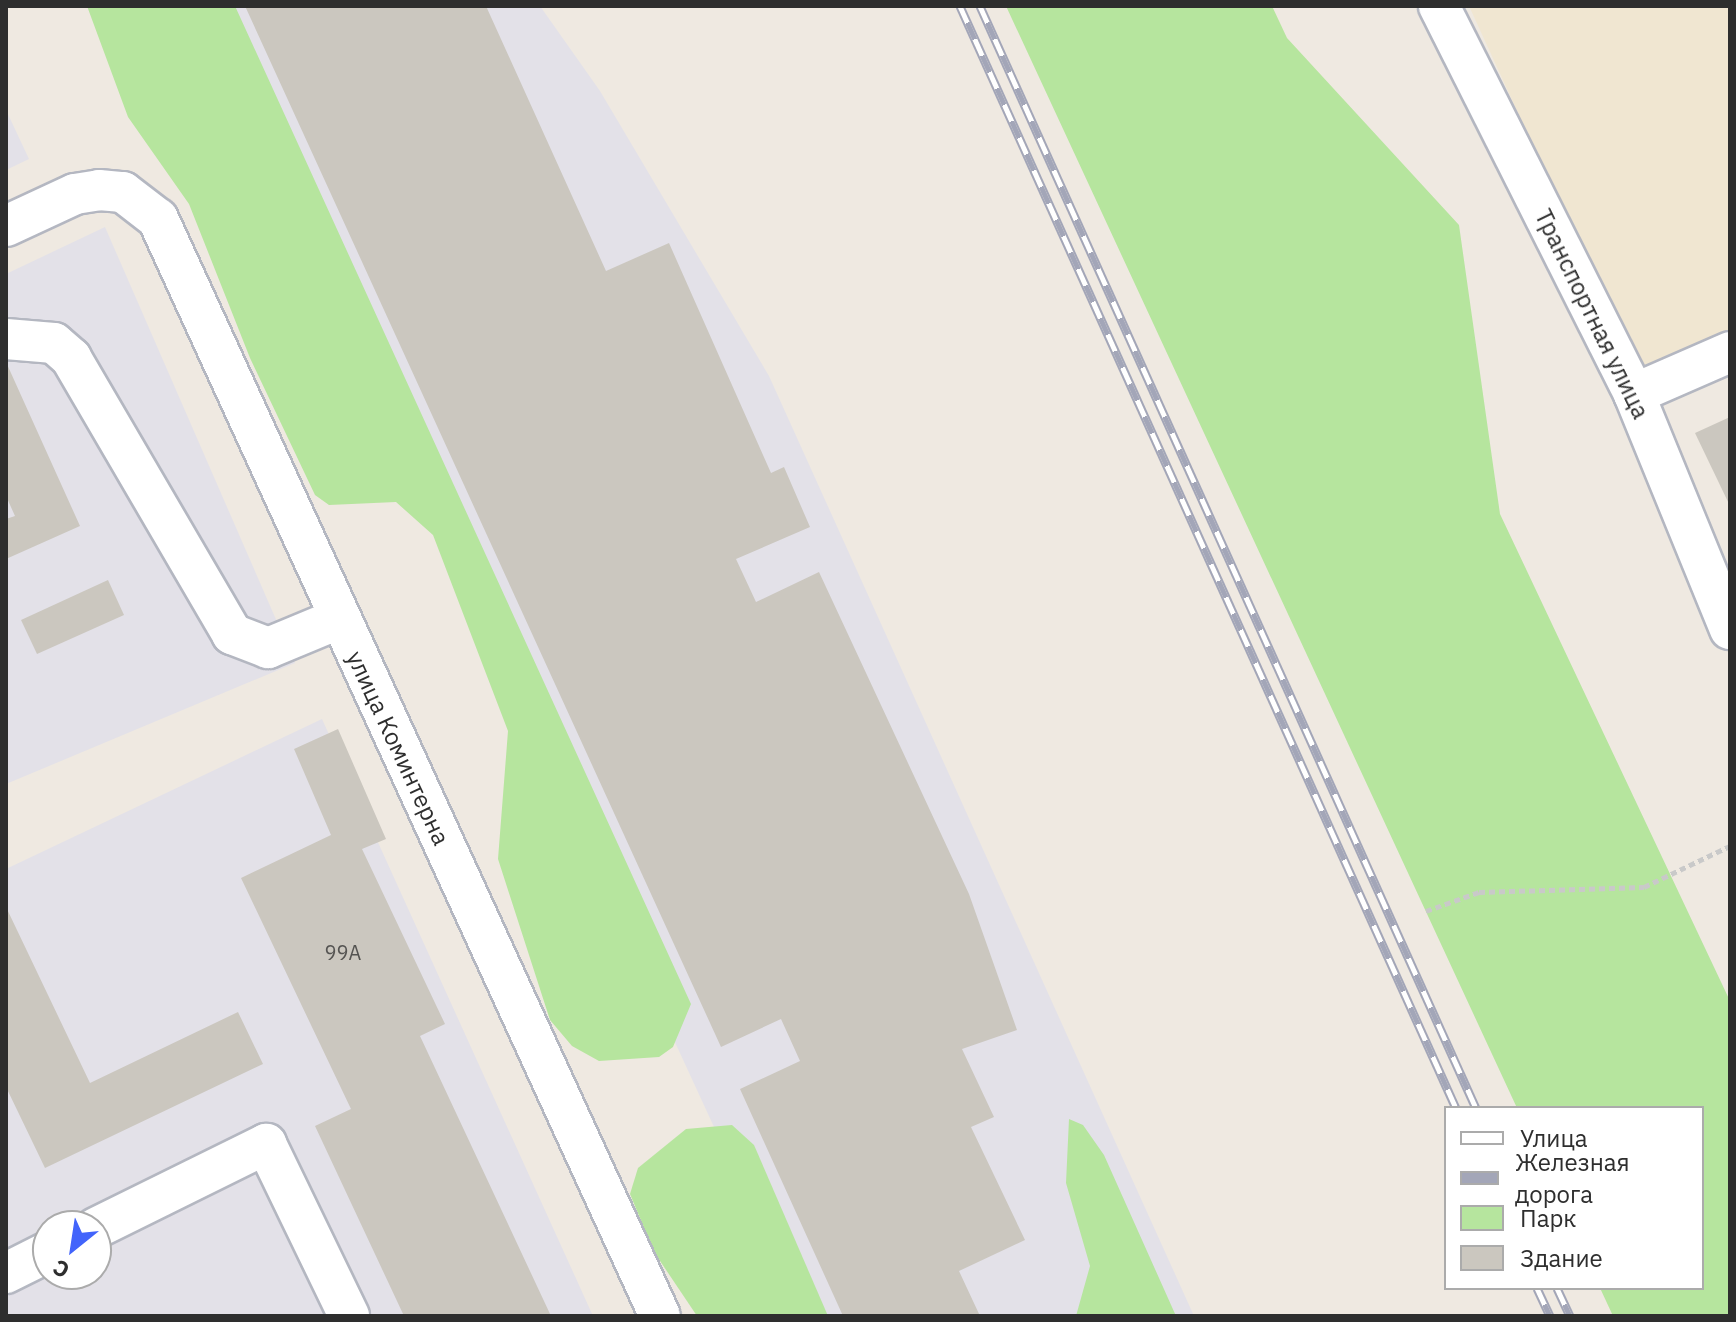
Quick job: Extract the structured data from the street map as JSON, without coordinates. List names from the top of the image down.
{
  "streets": {
    "street": ["Транспортная улица", "улица Коминтерна"]
  },
  "house_numbers": ["99А"],
  "legend": [
    "Улица",
    "Железная дорога",
    "Парк",
    "Здание"
  ],
  "north": "bottom left"
}
